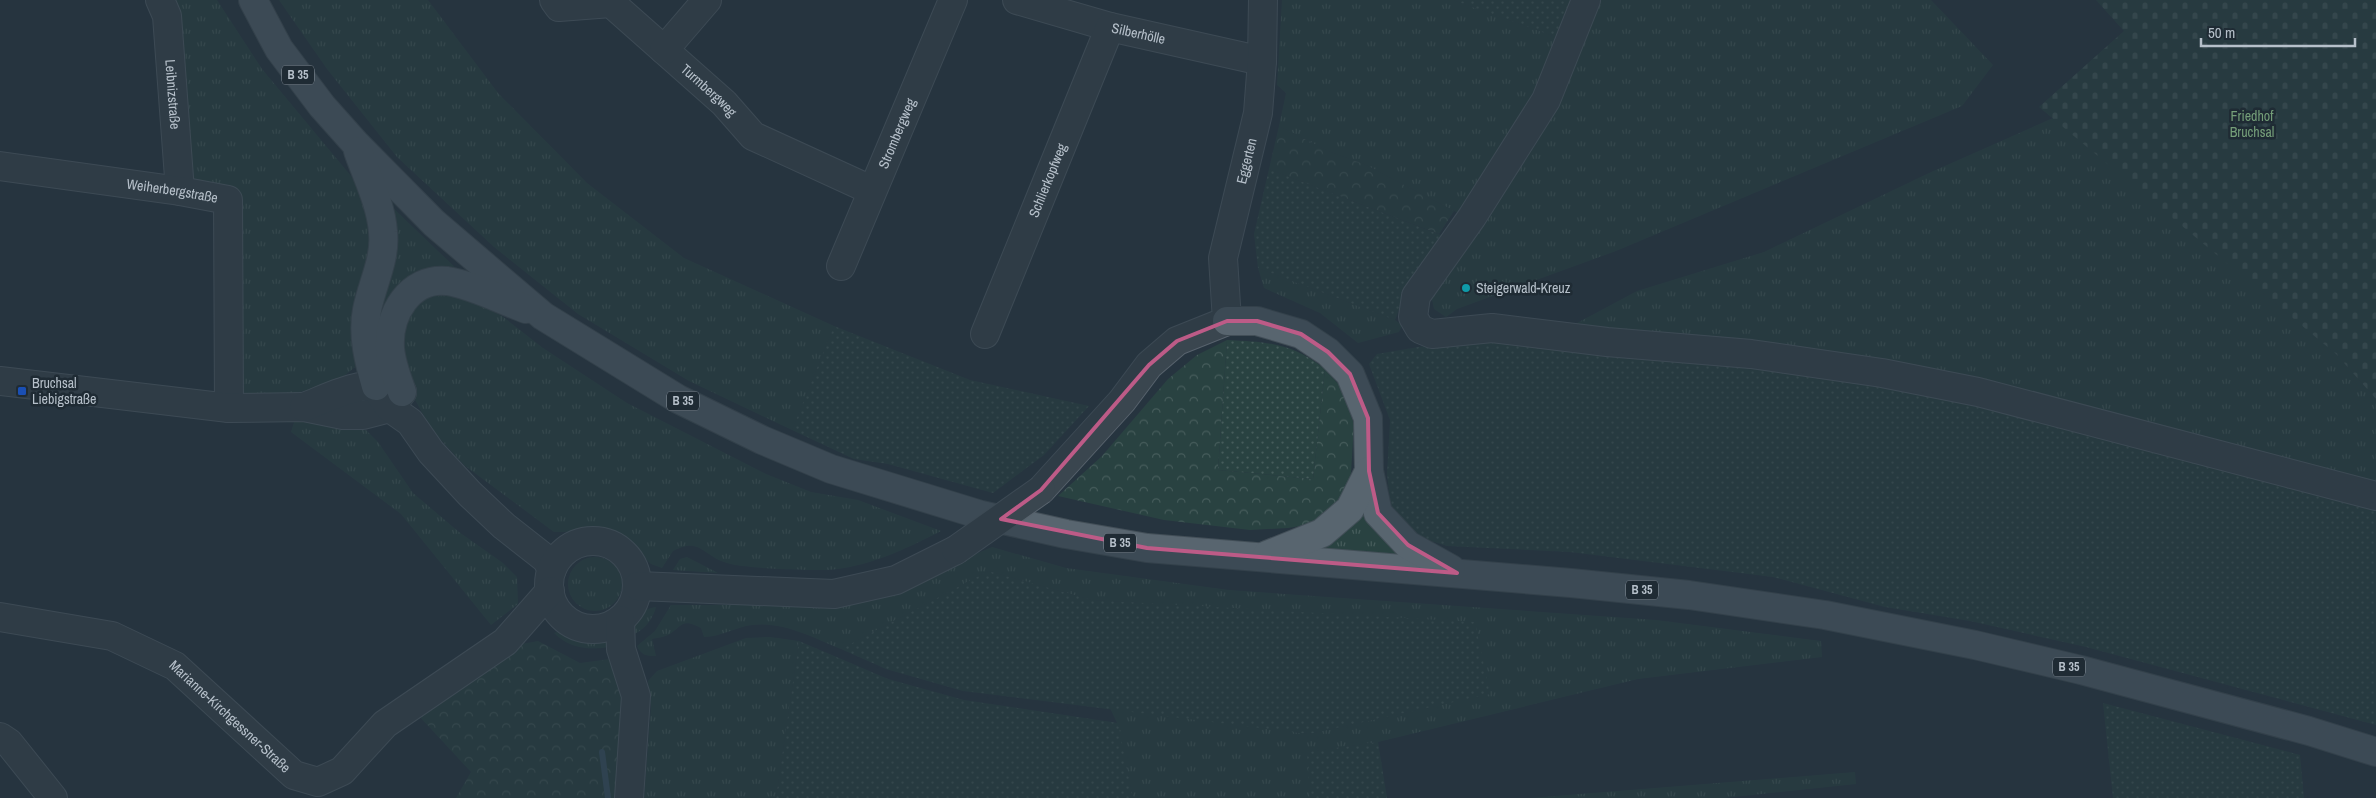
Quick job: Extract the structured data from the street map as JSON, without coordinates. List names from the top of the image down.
{
  "streets": {
    "main road": ["B 35"],
    "street": [
      "Silberhölle",
      "Turmbergweg",
      "Leibnizstraße",
      "Strombergweg",
      "Eggerten",
      "Schlierkopfweg",
      "Weiherbergstraße",
      "Marianne-Kirchgessner-Straße"
    ]
  },
  "crossings": [
    ["Silberhölle", "Eggerten"],
    ["Silberhölle", "Schlierkopfweg"],
    ["Turmbergweg", "Strombergweg"],
    ["Leibnizstraße", "Weiherbergstraße"]
  ],
  "parks": ["Friedhof Bruchsal"],
  "places": {
    "other": ["Steigerwald-Kreuz"],
    "transit": ["Bruchsal Liebigstraße"]
  },
  "scale_bar": "50 m"
}
